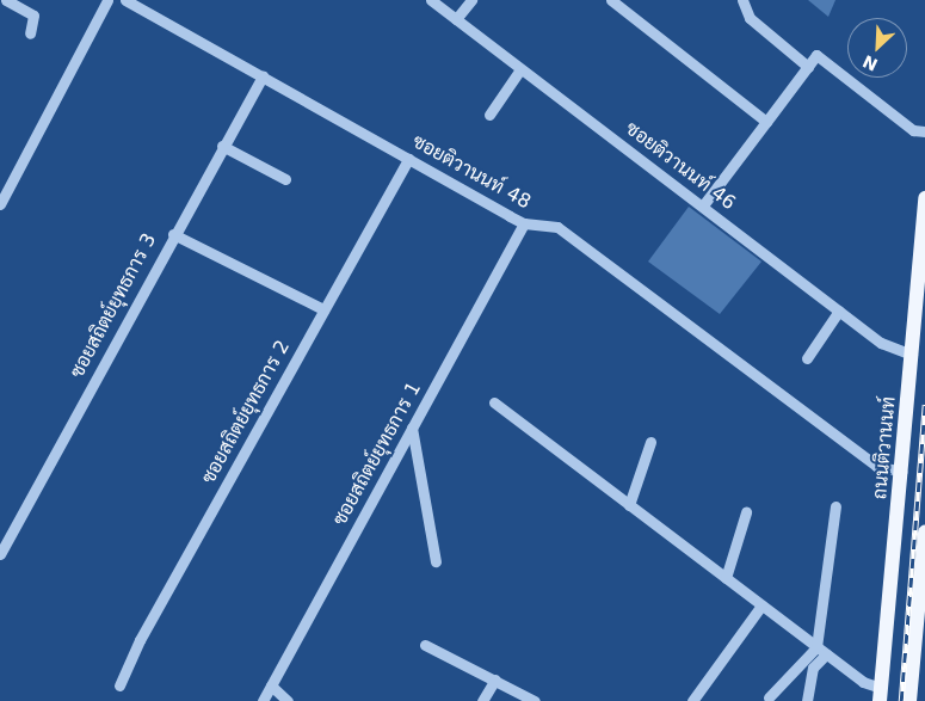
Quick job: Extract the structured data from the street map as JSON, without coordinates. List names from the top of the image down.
{
  "streets": {
    "main road": ["ถนนติวานนท์"],
    "street": [
      "ซอยติวานนท์ 46",
      "ซอยติวานนท์ 48",
      "ซอยสถิตย์ยุทธการ 3",
      "ซอยสถิตย์ยุทธการ 2",
      "ซอยสถิตย์ยุทธการ 1"
    ]
  },
  "crossings": [
    ["ซอยติวานนท์ 46", "ถนนติวานนท์"],
    ["ซอยติวานนท์ 48", "ซอยสถิตย์ยุทธการ 3"],
    ["ซอยติวานนท์ 48", "ซอยสถิตย์ยุทธการ 2"],
    ["ซอยติวานนท์ 48", "ถนนติวานนท์"],
    ["ซอยติวานนท์ 48", "ซอยสถิตย์ยุทธการ 1"]
  ],
  "north": "bottom left"
}
